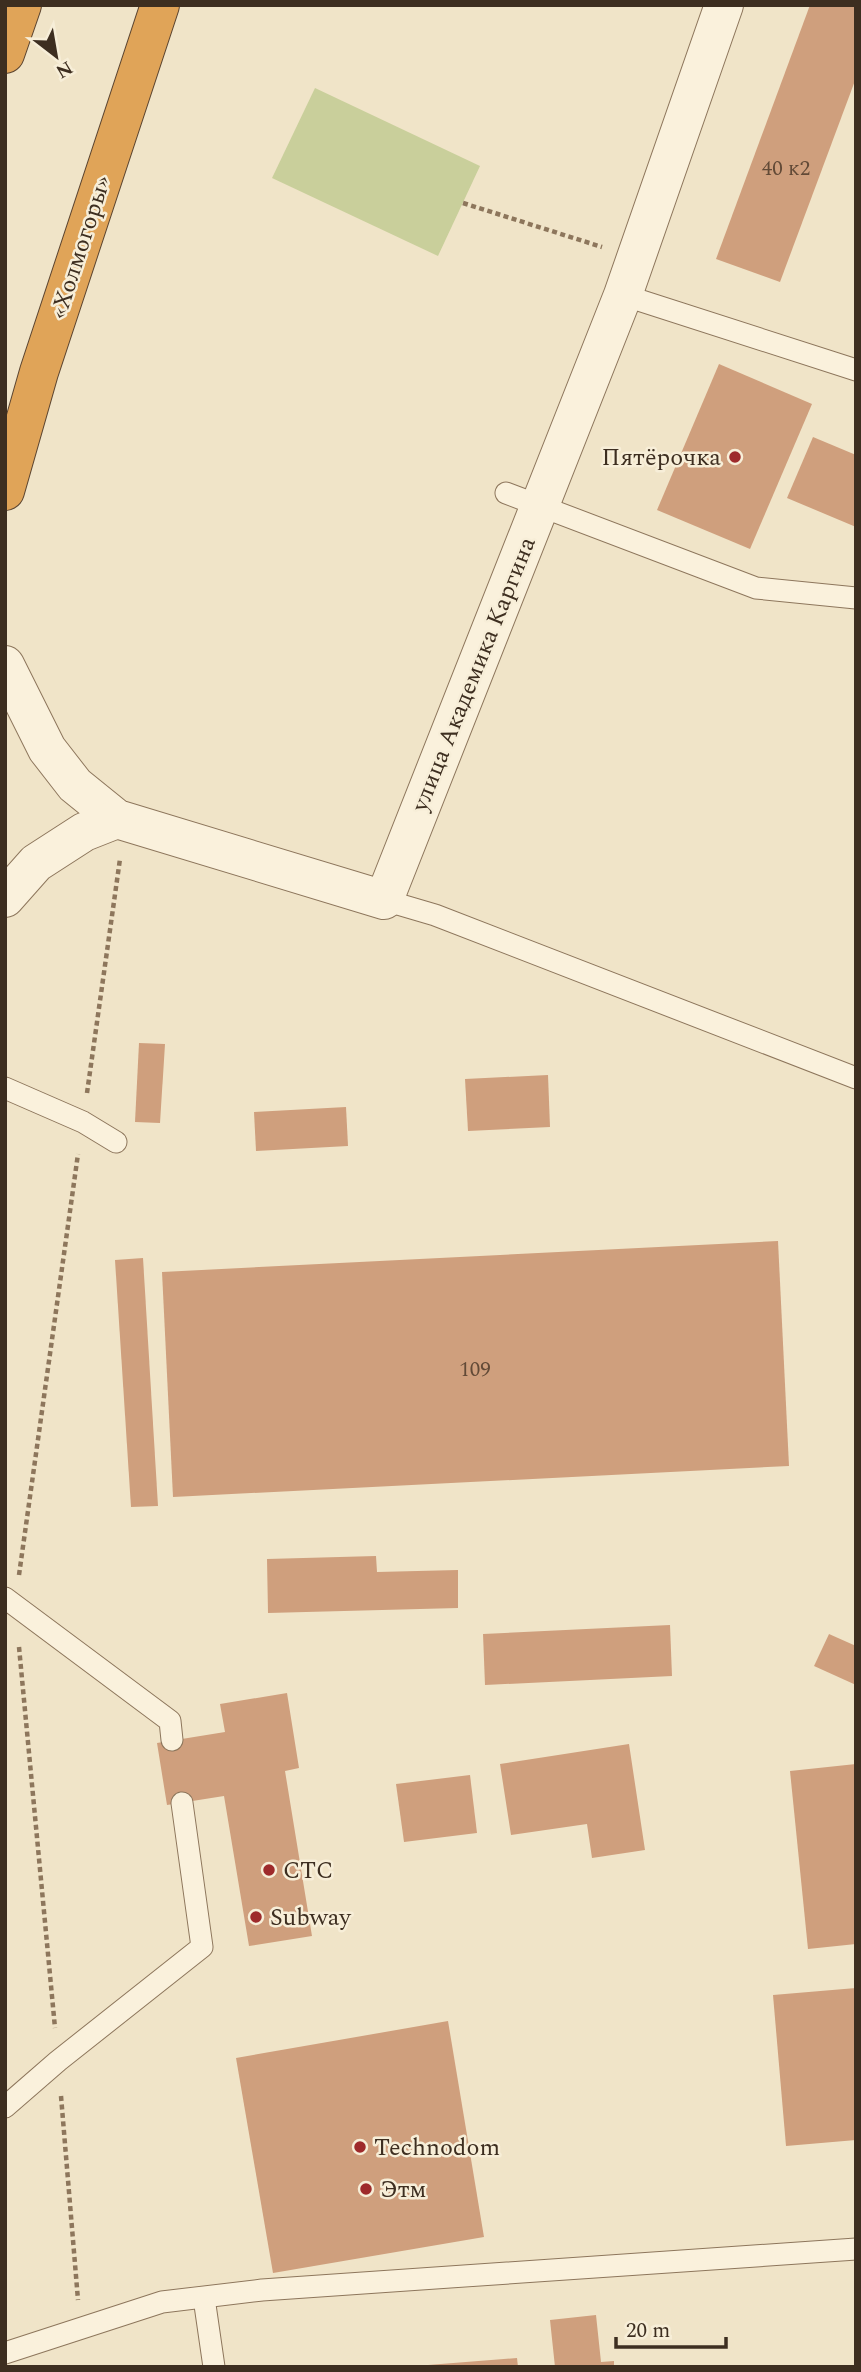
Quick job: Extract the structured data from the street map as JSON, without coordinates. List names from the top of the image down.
{
  "streets": {
    "highway": ["«Холмогоры»"],
    "street": ["улица Академика Каргина"]
  },
  "places": [
    "Пятёрочка",
    "СТС",
    "Subway",
    "Technodom",
    "Этм"
  ],
  "house_numbers": ["40 к2", "109"],
  "scale_bar": "20 m",
  "north": "bottom right"
}
